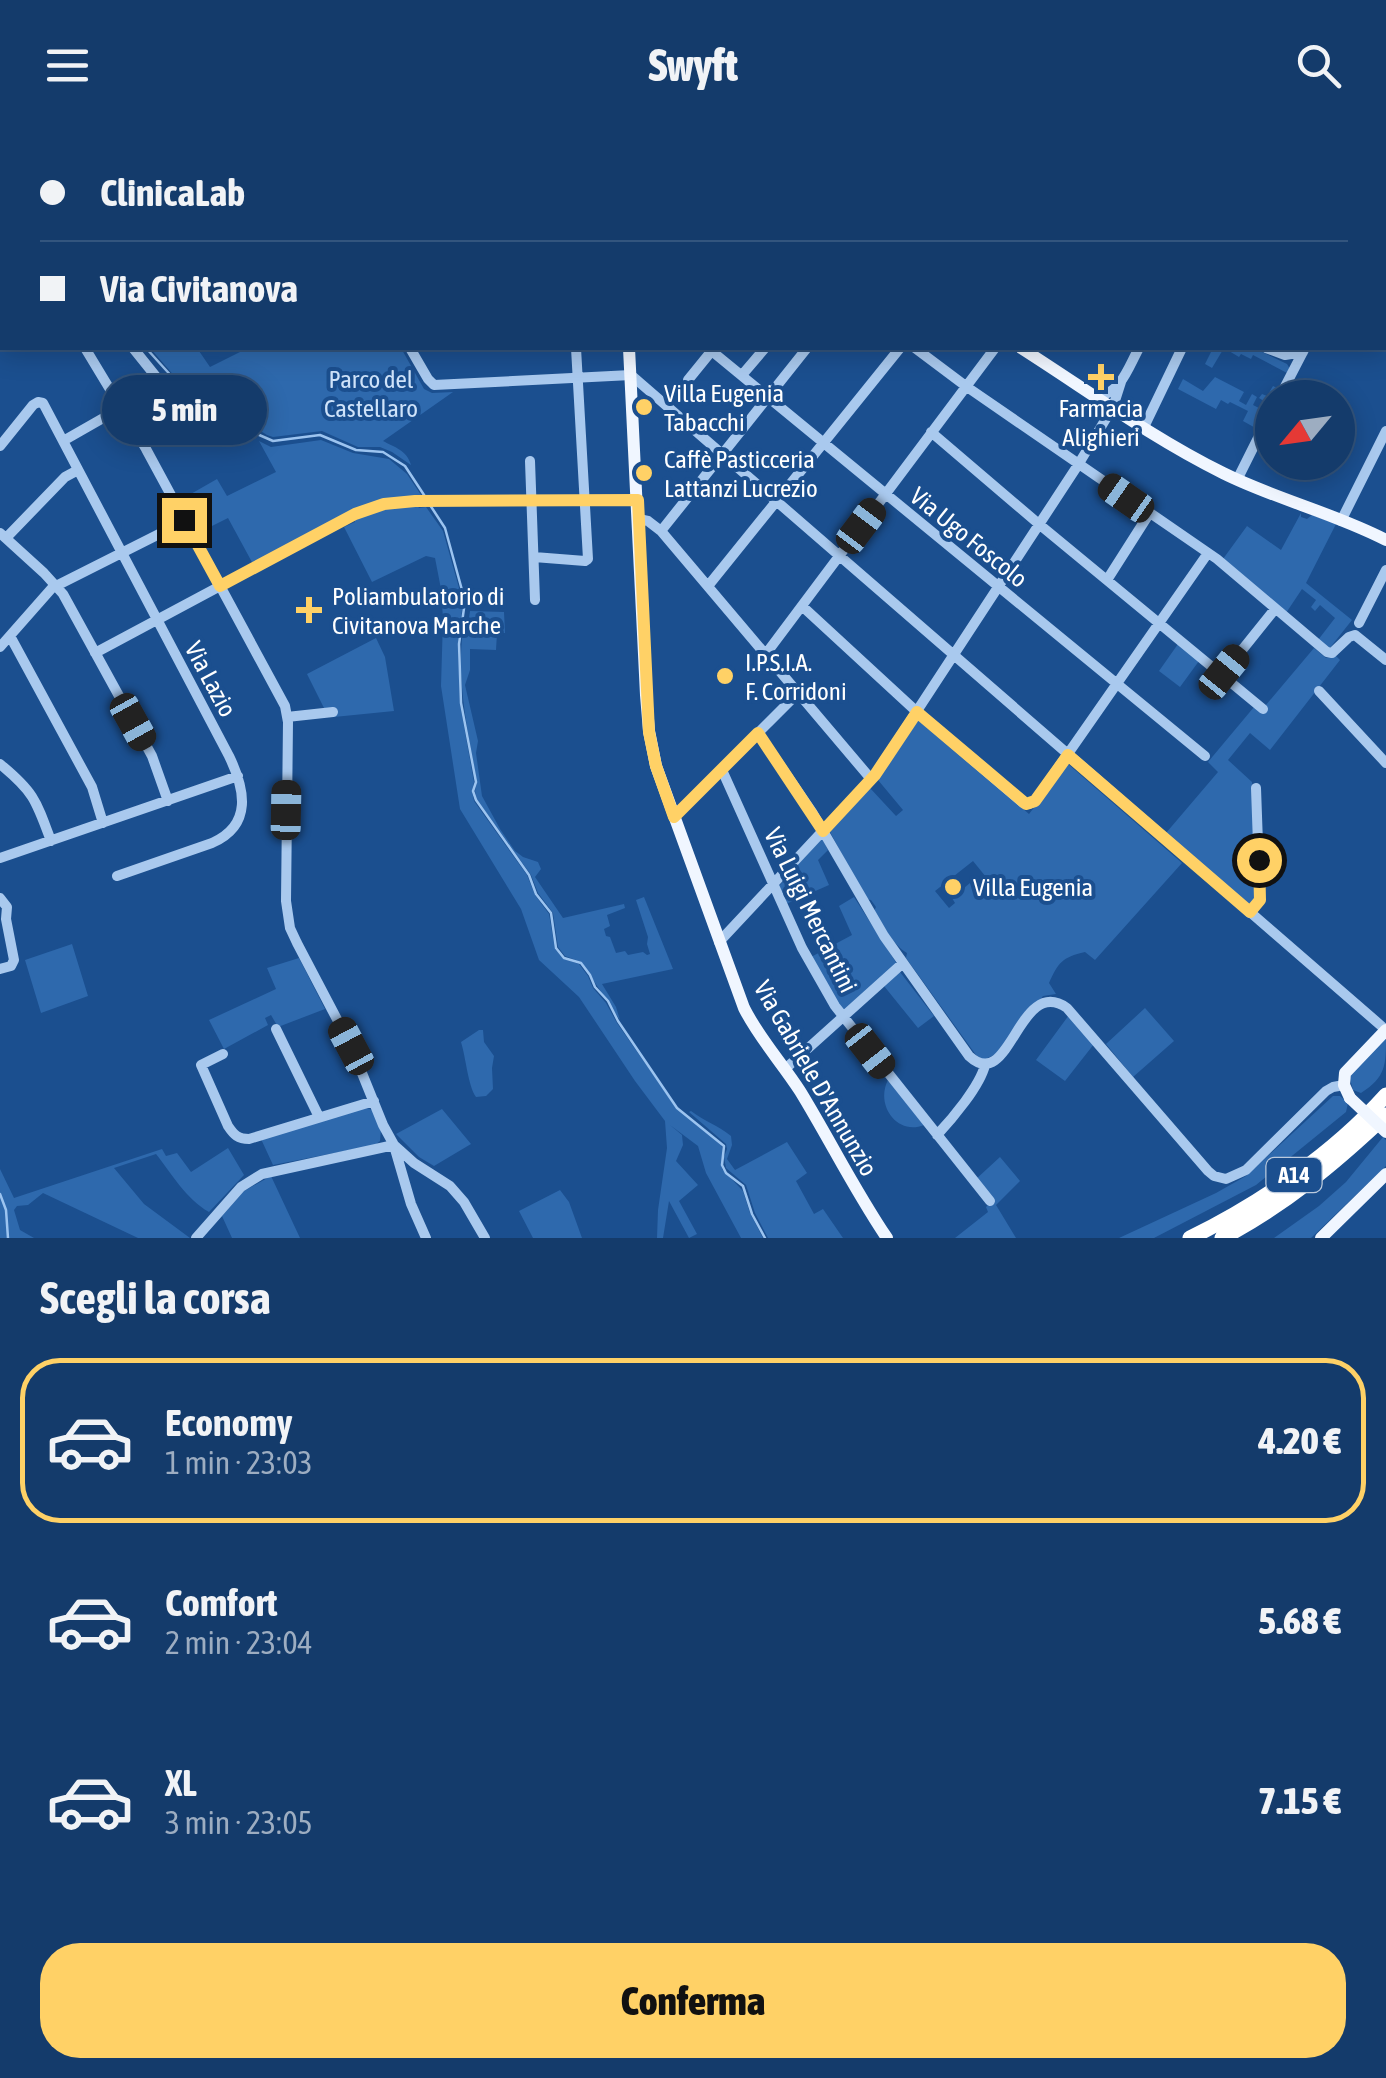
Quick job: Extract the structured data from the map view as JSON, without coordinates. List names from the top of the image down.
{
  "streets": {
    "highway": ["A14"],
    "main road": ["Via Gabriele D'Annunzio"],
    "street": ["Via Ugo Foscolo", "Via Lazio", "Via Luigi Mercantini"]
  },
  "parks": ["Parco del Castellaro"],
  "places": {
    "health": ["Farmacia Alighieri", "Poliambulatorio di Civitanova Marche"],
    "other": [
      "Villa Eugenia Tabacchi",
      "Caffè Pasticceria Lattanzi Lucrezio",
      "I.P.S.I.A. F. Corridoni",
      "Villa Eugenia"
    ]
  },
  "north": "bottom left",
  "page": {
    "header": "Swyft",
    "banner": ["ClinicaLab", "Via Civitanova"],
    "bubble": "5 min",
    "heading": "Scegli la corsa",
    "list": [
      {
        "name": "Economy",
        "note": "1 min · 23:03",
        "value": "4.20 €"
      },
      {
        "name": "Comfort",
        "note": "2 min · 23:04",
        "value": "5.68 €"
      },
      {
        "name": "XL",
        "note": "3 min · 23:05",
        "value": "7.15 €"
      }
    ],
    "buttons": "Conferma"
  }
}
